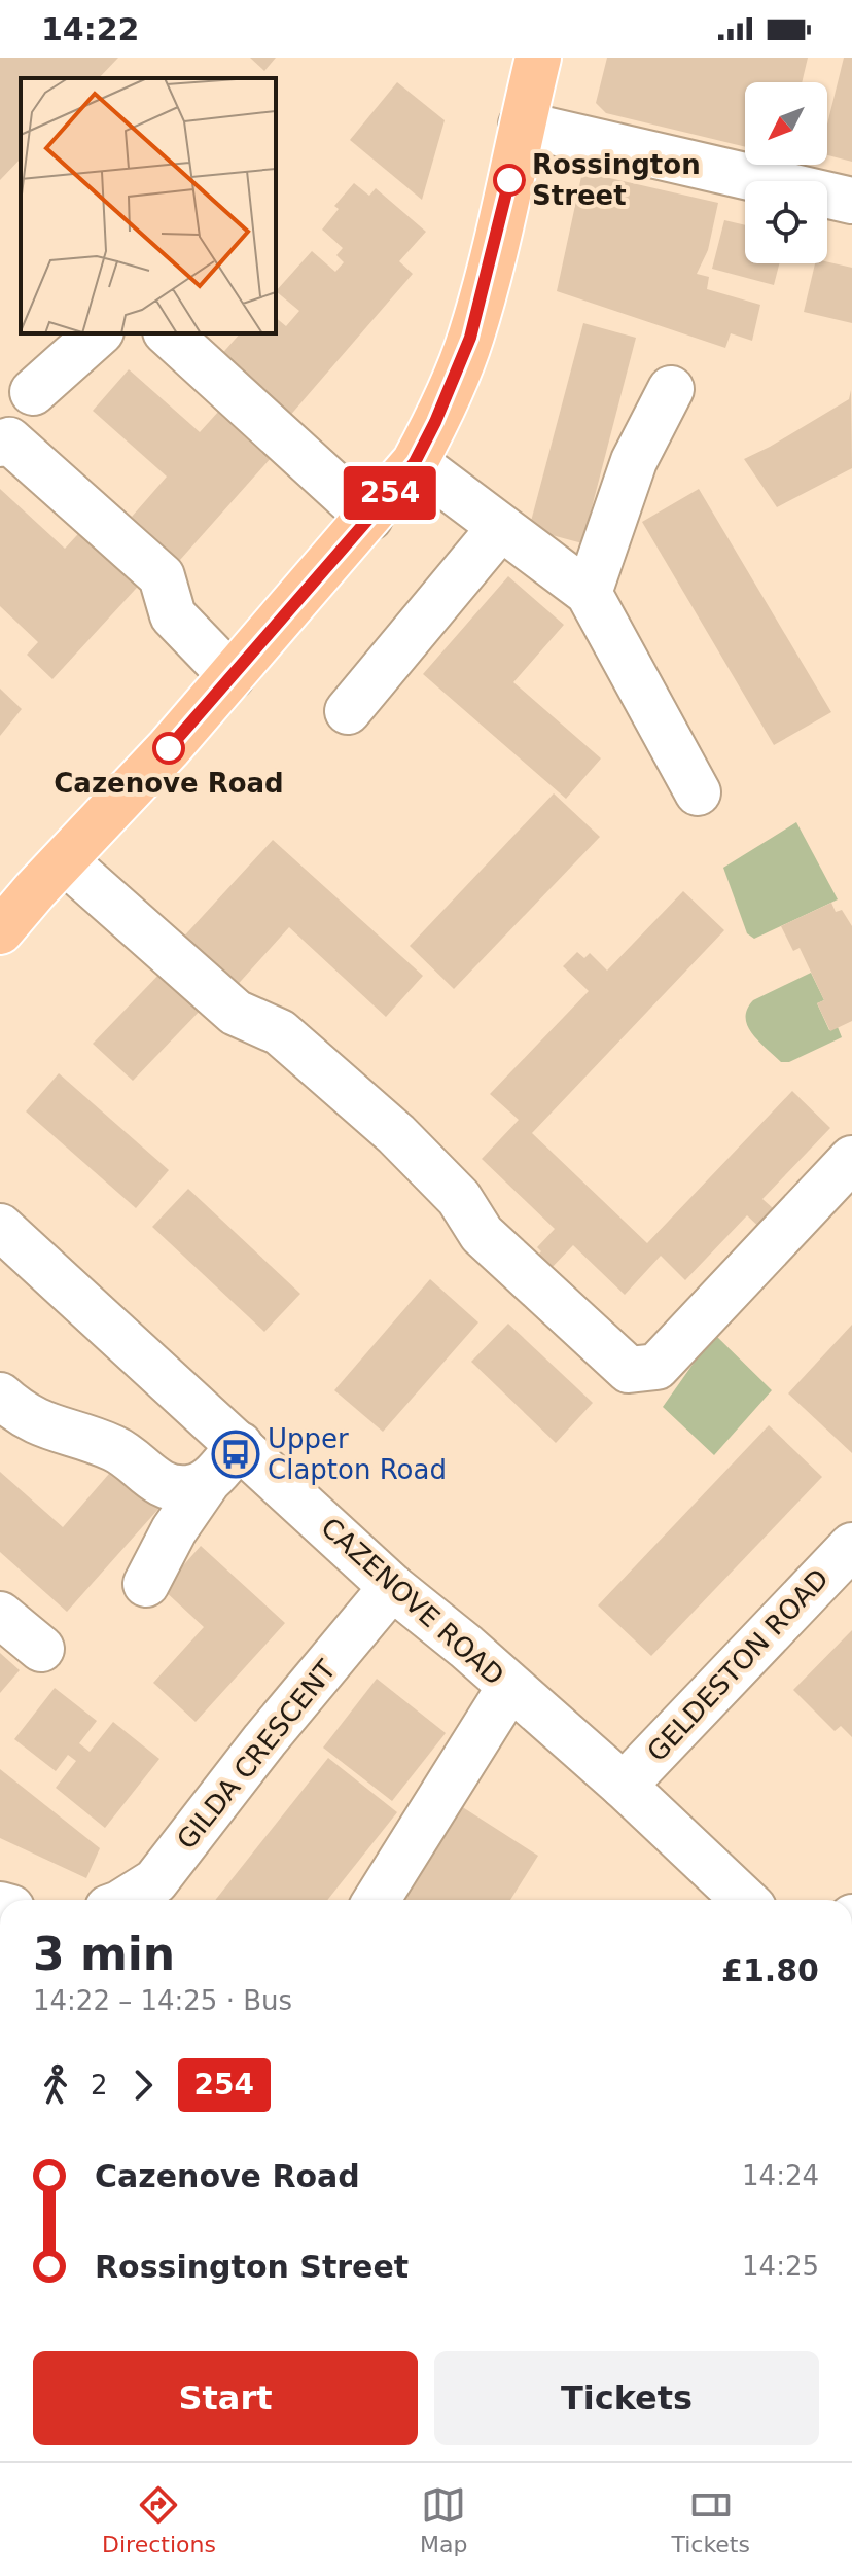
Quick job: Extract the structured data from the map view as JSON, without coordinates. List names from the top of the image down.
{
  "streets": {
    "street": ["CAZENOVE ROAD", "GELDESTON ROAD", "GILDA CRESCENT"]
  },
  "crossings": [
    ["CAZENOVE ROAD", "GELDESTON ROAD"],
    ["CAZENOVE ROAD", "GILDA CRESCENT"]
  ],
  "places": {
    "other": ["Rossington Street", "Cazenove Road"],
    "bus stop": ["Upper Clapton Road"]
  },
  "lines": ["bus line 254"],
  "north": "bottom left",
  "page": {
    "status": "14:22",
    "on_map": "254",
    "heading": ["3 min", "14:22 – 14:25 · Bus", "£1.80"],
    "legs": ["2", "254"],
    "list": [
      {
        "name": "Cazenove Road",
        "value": "14:24"
      },
      {
        "name": "Rossington Street",
        "value": "14:25"
      }
    ],
    "buttons": ["Start", "Tickets"],
    "tabs": ["Directions", "Map", "Tickets"]
  }
}
